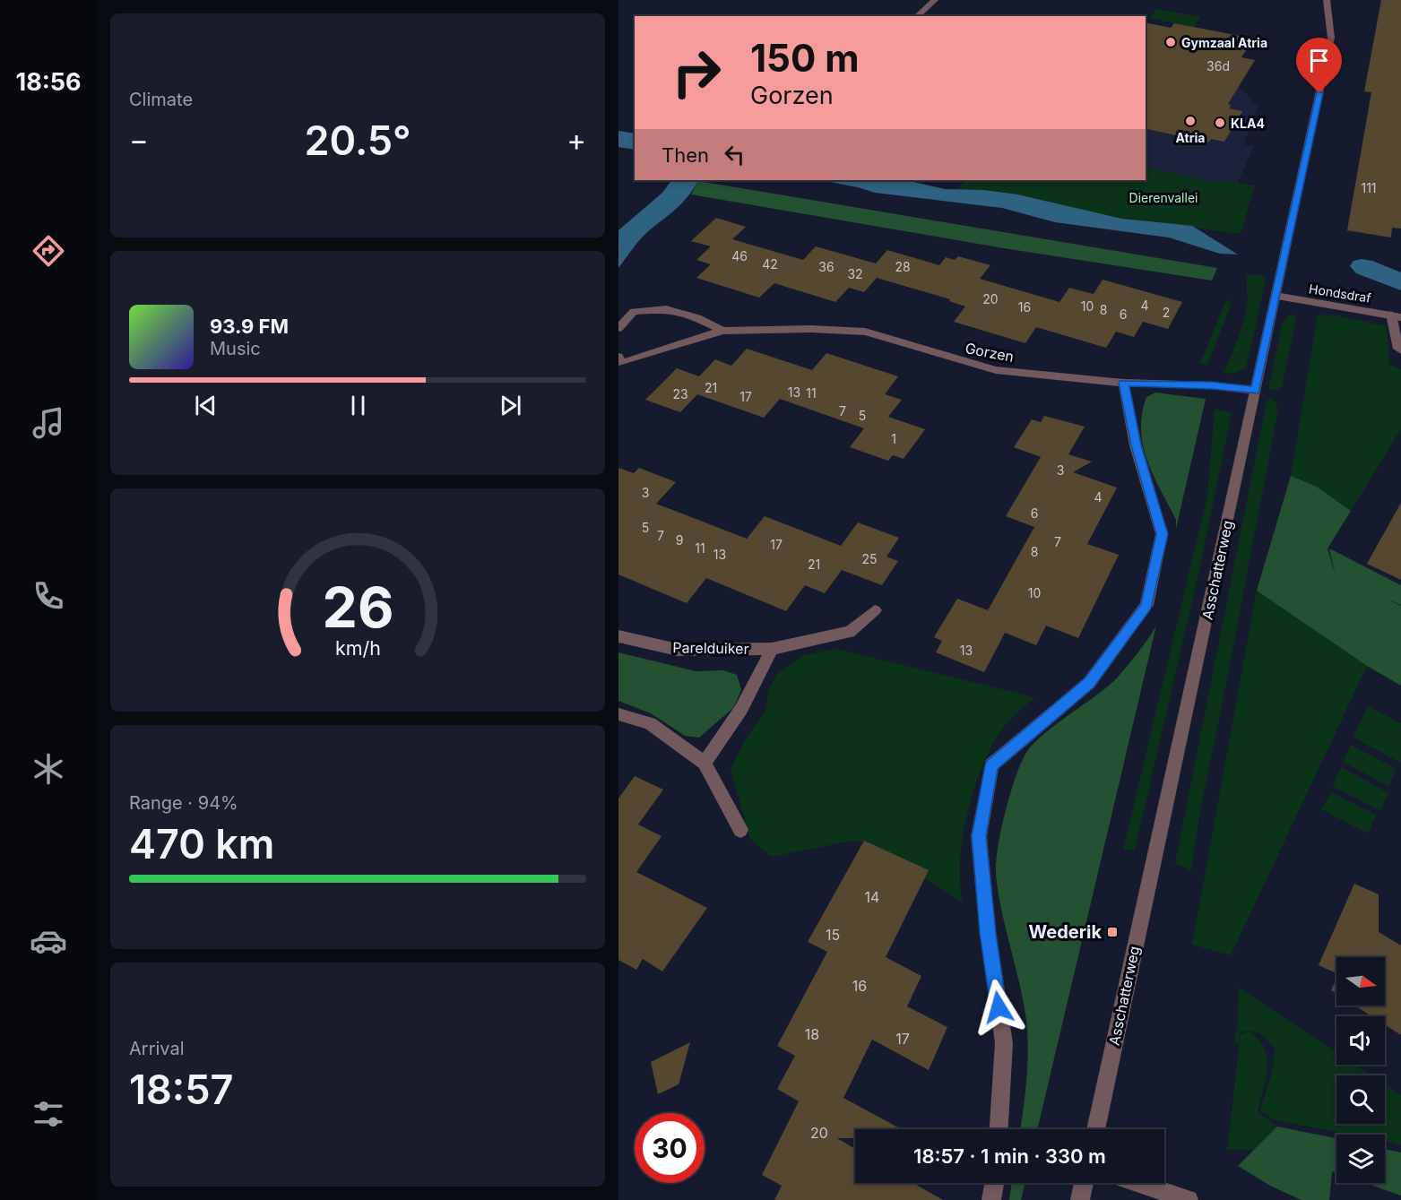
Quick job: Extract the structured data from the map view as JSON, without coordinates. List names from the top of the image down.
{
  "streets": {
    "street": [
      "Hondsdraf",
      "Gorzen",
      "Asschatterweg",
      "Parelduiker"
    ]
  },
  "crossings": [
    ["Hondsdraf", "Asschatterweg"],
    ["Gorzen", "Asschatterweg"]
  ],
  "parks": ["Dierenvallei"],
  "places": {
    "other": ["Gymzaal Atria", "Atria", "KLA4"],
    "transit": ["Wederik"]
  },
  "house_numbers": [
    "36d",
    "111",
    "46",
    "42",
    "36",
    "28",
    "32",
    "20",
    "4",
    "10",
    "16",
    "8",
    "2",
    "6",
    "21",
    "13",
    "11",
    "23",
    "17",
    "7",
    "5",
    "1",
    "3",
    "3",
    "4",
    "6",
    "5",
    "7",
    "9",
    "7",
    "17",
    "11",
    "8",
    "13",
    "25",
    "21",
    "10",
    "13",
    "14",
    "15",
    "16",
    "18",
    "17",
    "20"
  ],
  "north": "right",
  "page": {
    "tabs": "18:56",
    "tile": [
      "Climate",
      ["Range · 94%", "470 km"],
      ["Arrival", "18:57"]
    ],
    "turn": ["150 m", "Gorzen"],
    "heat": ["−", "20.5°", "+"],
    "then": "Then",
    "song": ["93.9 FM", "Music"],
    "limit": "30",
    "trip": "18:57 · 1 min · 330 m",
    "gauge": ["26", "km/h"]
  }
}
